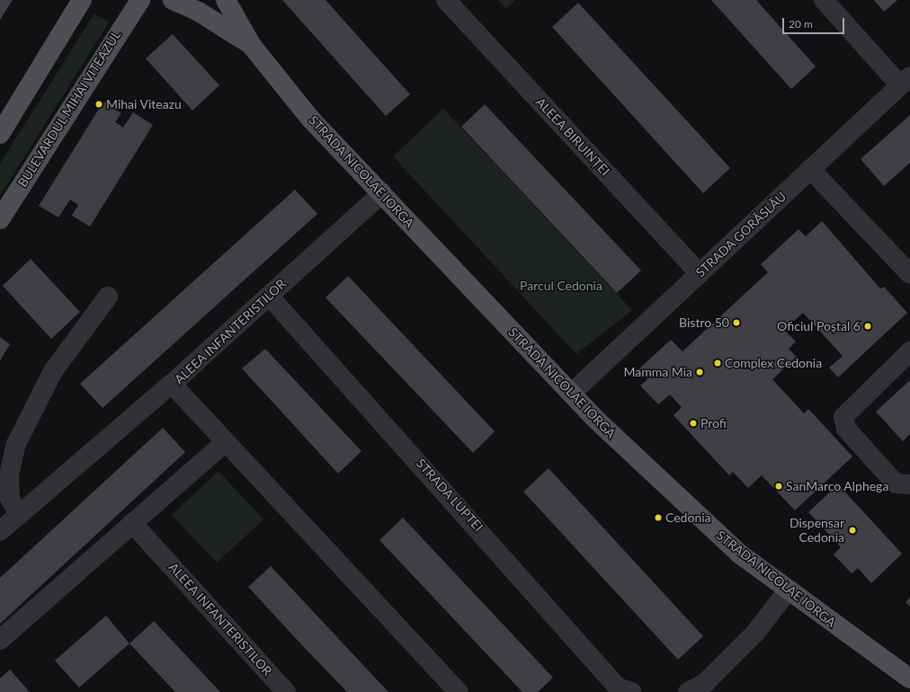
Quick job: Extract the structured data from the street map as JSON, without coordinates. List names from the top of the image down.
{
  "streets": {
    "main road": ["BULEVARDUL MIHAI VITEAZUL", "STRADA NICOLAE IORGA"],
    "street": [
      "ALEEA BIRUINȚEI",
      "STRADA GORĂSLĂU",
      "ALEEA INFANTERISTILOR",
      "STRADA LUPTEI"
    ]
  },
  "crossings": [
    ["ALEEA BIRUINȚEI", "STRADA GORĂSLĂU"],
    ["STRADA NICOLAE IORGA", "STRADA GORĂSLĂU"],
    ["STRADA NICOLAE IORGA", "ALEEA INFANTERISTILOR"],
    ["ALEEA INFANTERISTILOR", "STRADA LUPTEI"]
  ],
  "parks": ["Parcul Cedonia"],
  "places": [
    "Mihai Viteazu",
    "Bistro 50",
    "Oficiul Poștal 6",
    "Complex Cedonia",
    "Mamma Mia",
    "Profi",
    "SanMarco Alphega",
    "Cedonia",
    "Dispensar Cedonia"
  ],
  "scale_bar": "20 m"
}
